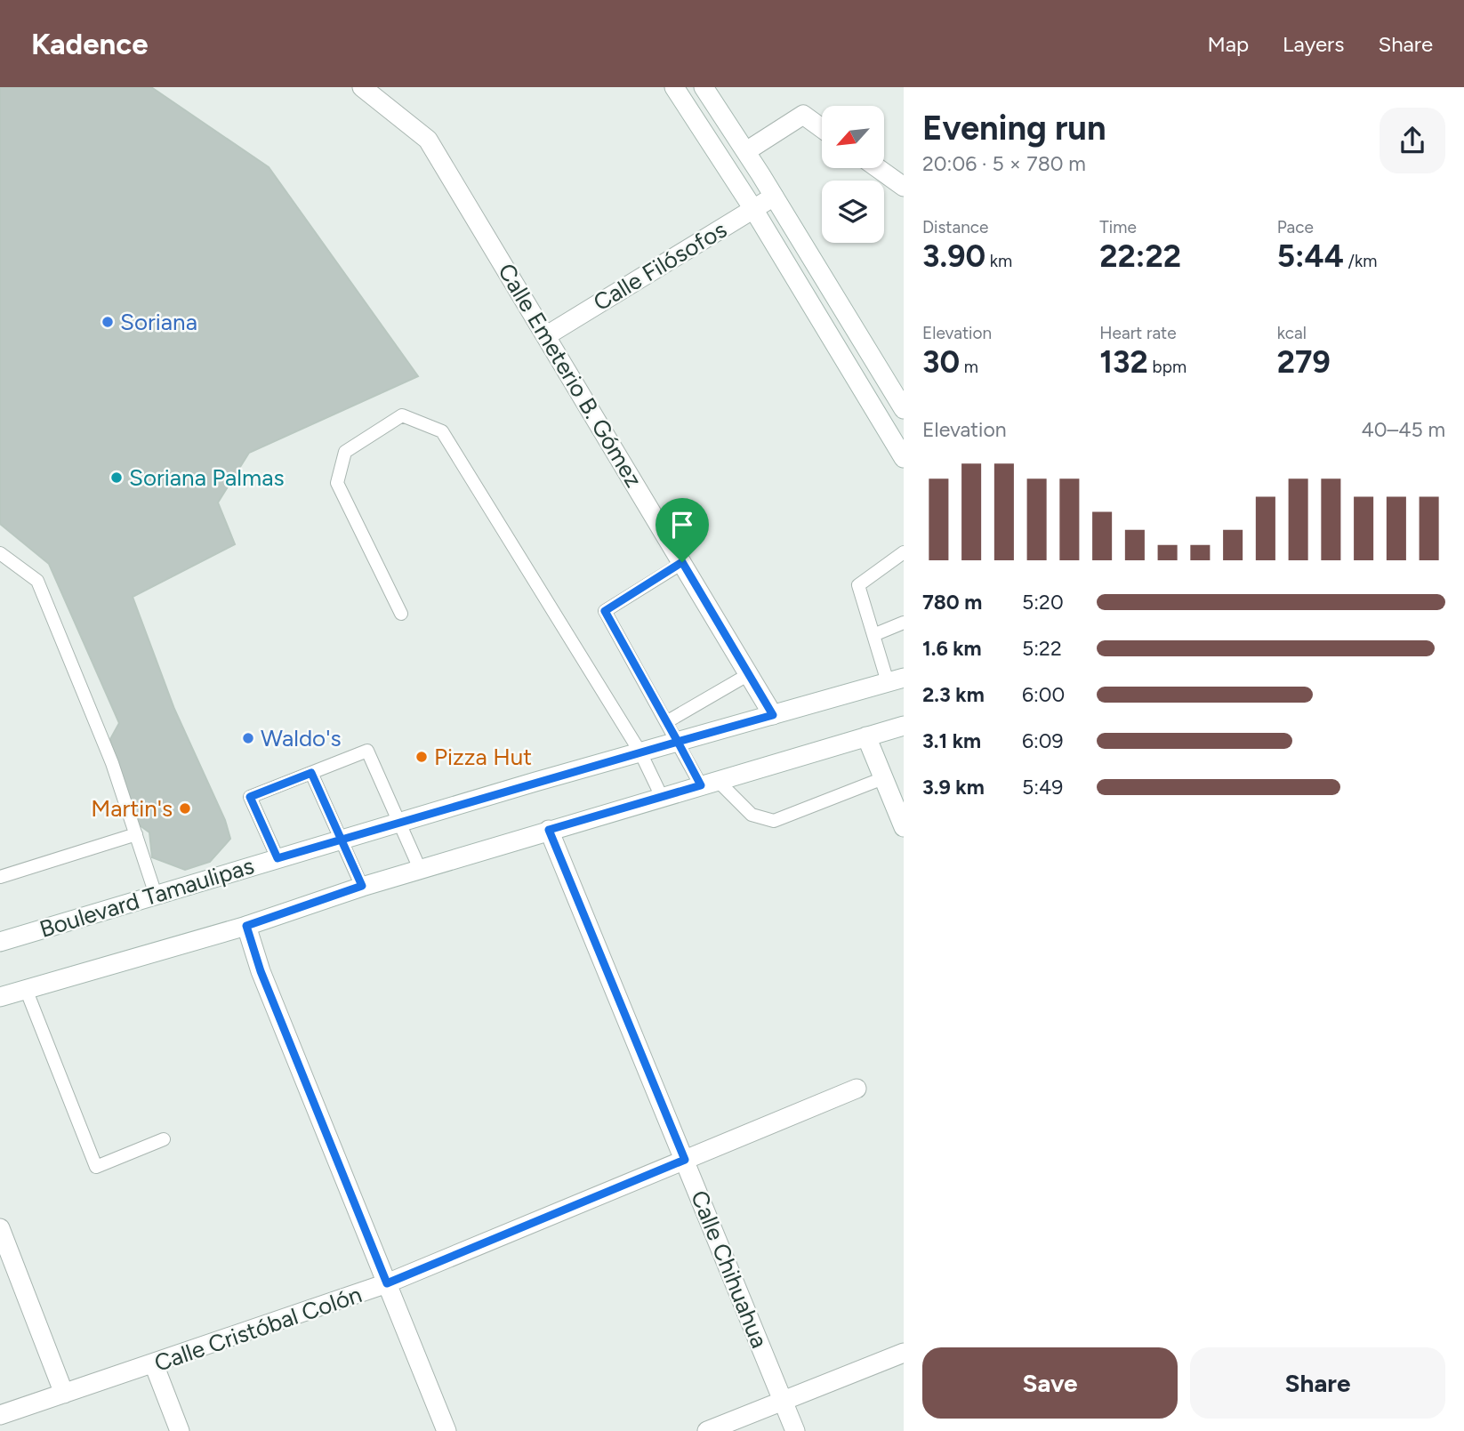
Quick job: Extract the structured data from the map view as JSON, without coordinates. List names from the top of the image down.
{
  "streets": {
    "street": [
      "Calle Filósofos",
      "Calle Emeterio B. Gómez",
      "Boulevard Tamaulipas",
      "Calle Chihuahua",
      "Calle Cristóbal Colón"
    ]
  },
  "crossings": [
    ["Calle Filósofos", "Calle Emeterio B. Gómez"],
    ["Calle Emeterio B. Gómez", "Boulevard Tamaulipas"],
    ["Calle Chihuahua", "Calle Cristóbal Colón"]
  ],
  "places": [
    "Soriana",
    "Soriana Palmas",
    "Waldo's",
    "Pizza Hut",
    "Martin's"
  ],
  "north": "bottom left",
  "page": {
    "header": "Kadence",
    "nav": ["Map", "Layers", "Share"],
    "heading": ["Evening run", "20:06 · 5 × 780 m"],
    "stats": [
      ["Distance", "3.90 km"],
      ["Time", "22:22"],
      ["Pace", "5:44 /km"],
      ["Elevation", "30 m"],
      ["Heart rate", "132 bpm"],
      ["kcal", "279"]
    ],
    "chart": ["Elevation", "40–45 m"],
    "list": [
      {
        "name": "780 m",
        "note": "5:20"
      },
      {
        "name": "1.6 km",
        "note": "5:22"
      },
      {
        "name": "2.3 km",
        "note": "6:00"
      },
      {
        "name": "3.1 km",
        "note": "6:09"
      },
      {
        "name": "3.9 km",
        "note": "5:49"
      }
    ],
    "buttons": ["Save", "Share"]
  }
}
